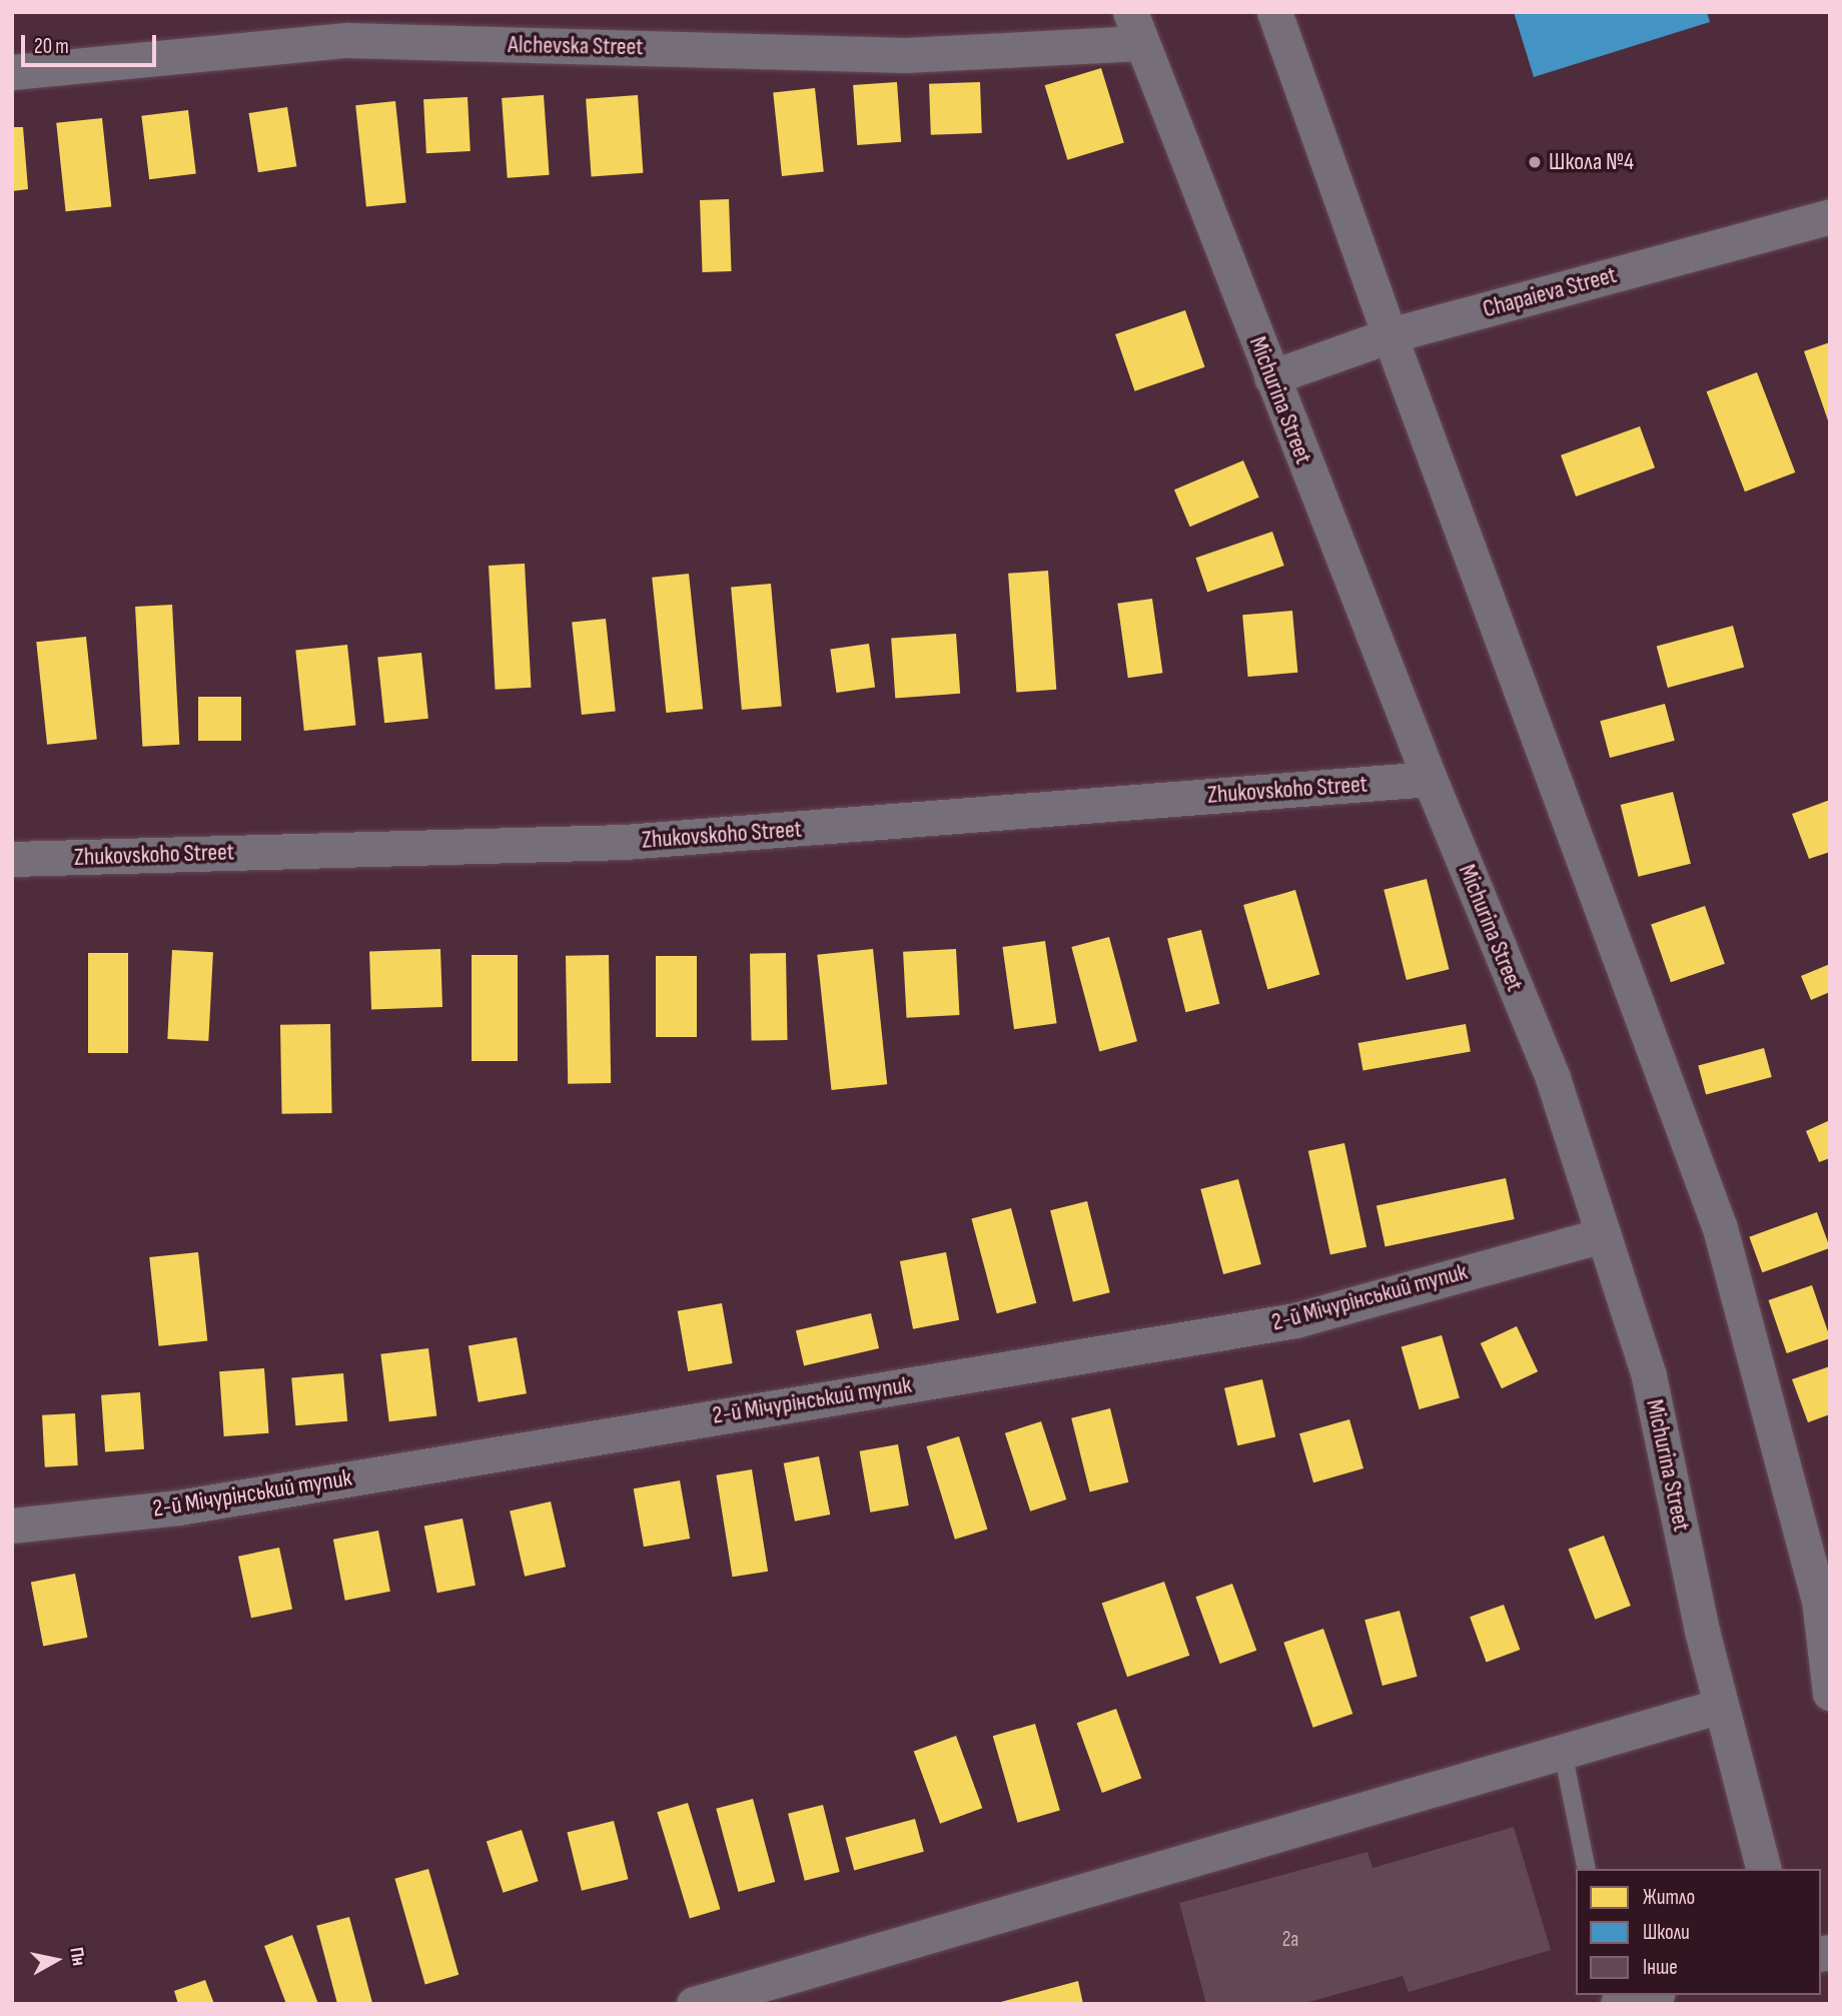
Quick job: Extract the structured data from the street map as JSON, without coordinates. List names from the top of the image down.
{
  "streets": {
    "street": [
      "Alchevska Street",
      "Chapaieva Street",
      "Michurina Street",
      "Zhukovskoho Street",
      "2-й Мічурінський тупик"
    ]
  },
  "crossings": [
    ["Alchevska Street", "Michurina Street"],
    ["Chapaieva Street", "Michurina Street"],
    ["Michurina Street", "Zhukovskoho Street"],
    ["Michurina Street", "2-й Мічурінський тупик"]
  ],
  "places": ["Школа №4"],
  "house_numbers": ["2а"],
  "legend": ["Житло", "Школи", "Інше"],
  "scale_bar": "20 m",
  "north": "right"
}
